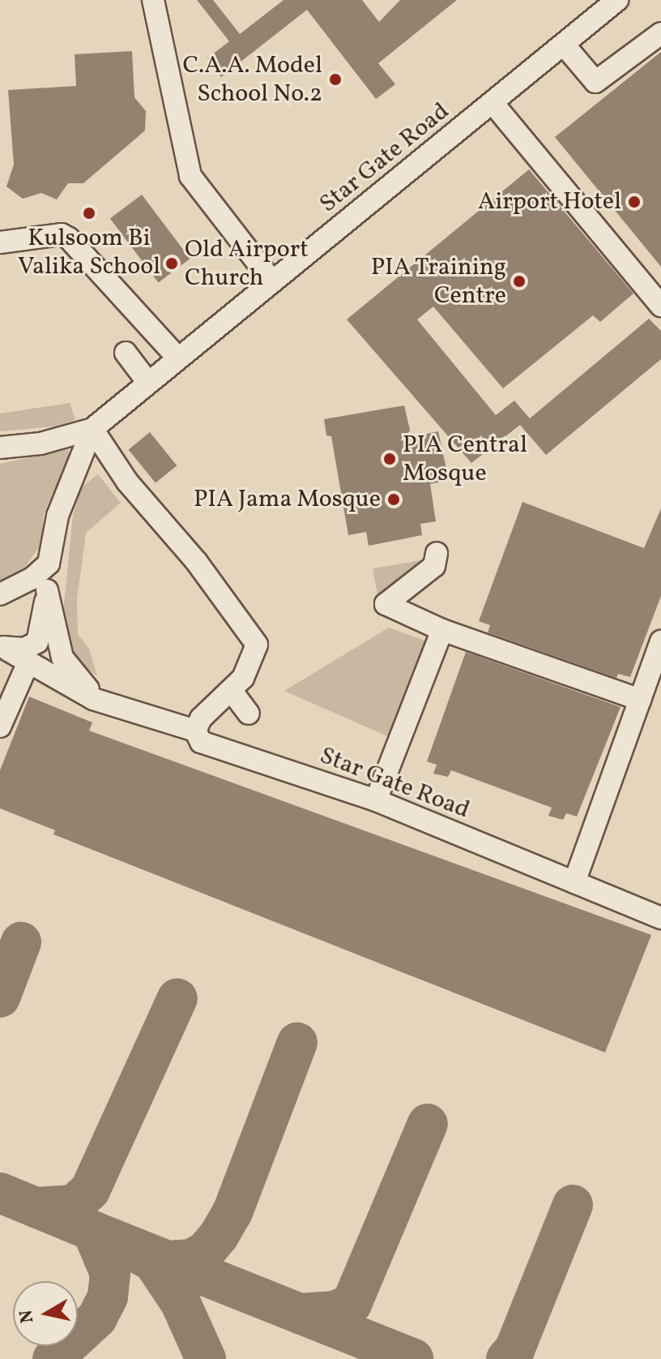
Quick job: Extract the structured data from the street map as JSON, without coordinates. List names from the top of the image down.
{
  "streets": {
    "street": ["Star Gate Road"]
  },
  "places": [
    "C.A.A. Model School No.2",
    "Airport Hotel",
    "Kulsoom Bi Valika School",
    "Old Airport Church",
    "PIA Training Centre",
    "PIA Central Mosque",
    "PIA Jama Mosque"
  ],
  "north": "left"
}
